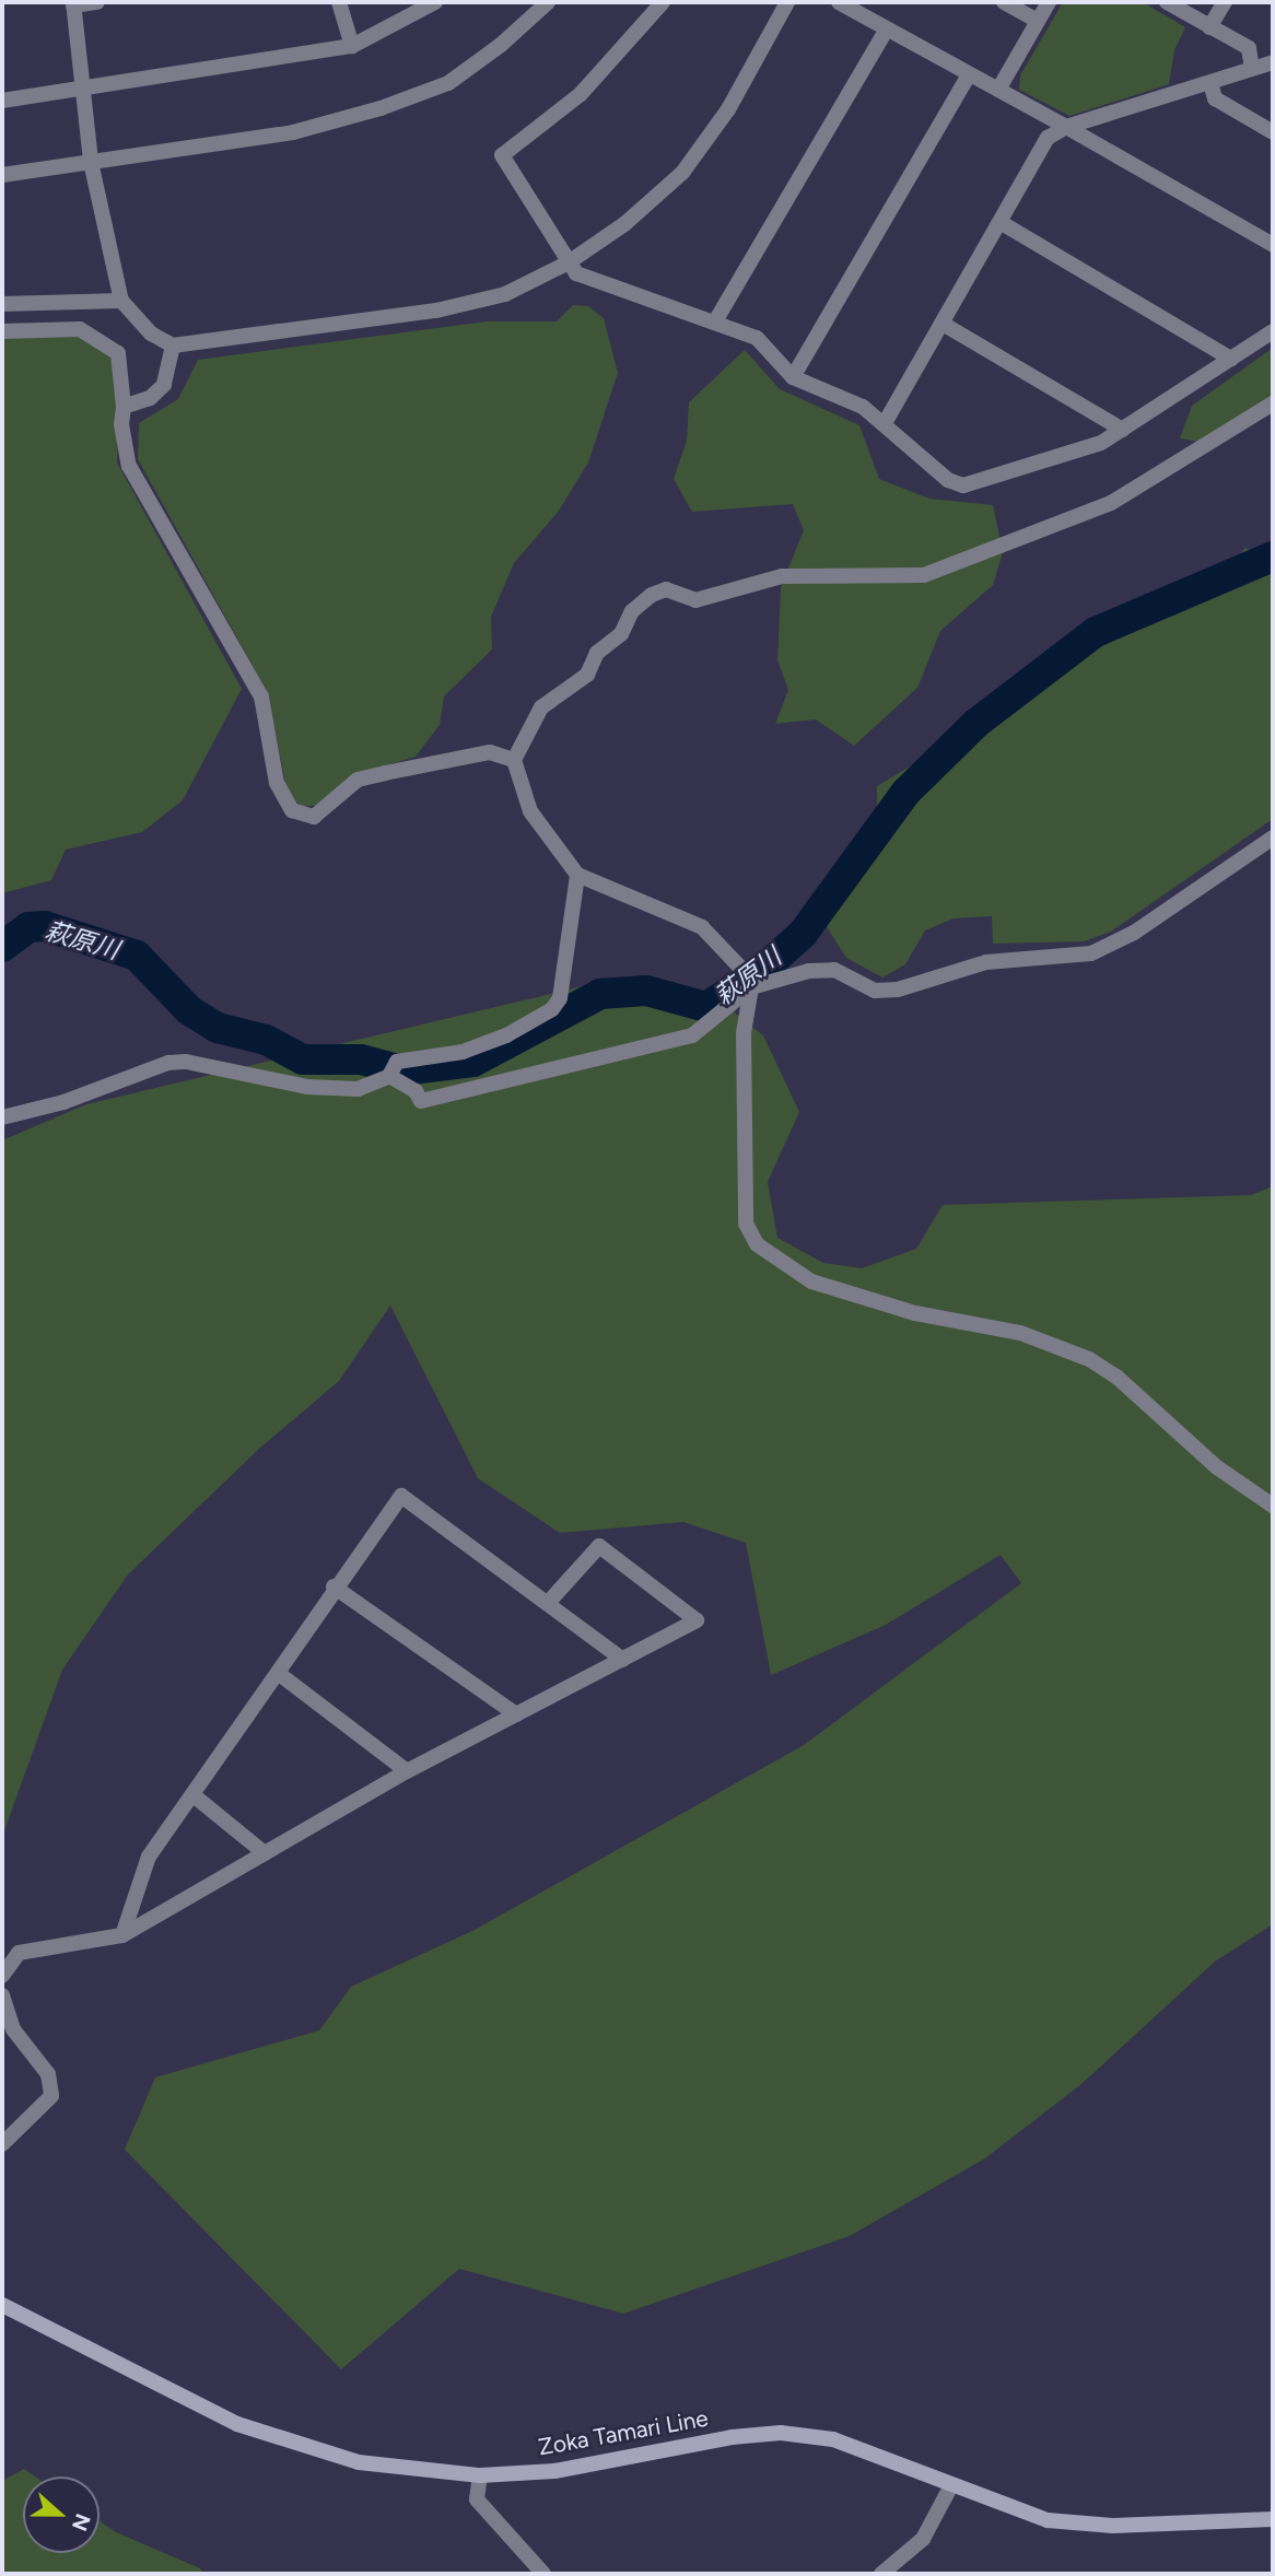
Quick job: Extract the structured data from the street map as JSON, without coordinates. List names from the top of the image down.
{
  "streets": {
    "main road": ["Zoka Tamari Line"]
  },
  "water": ["萩原川"],
  "north": "right"
}
